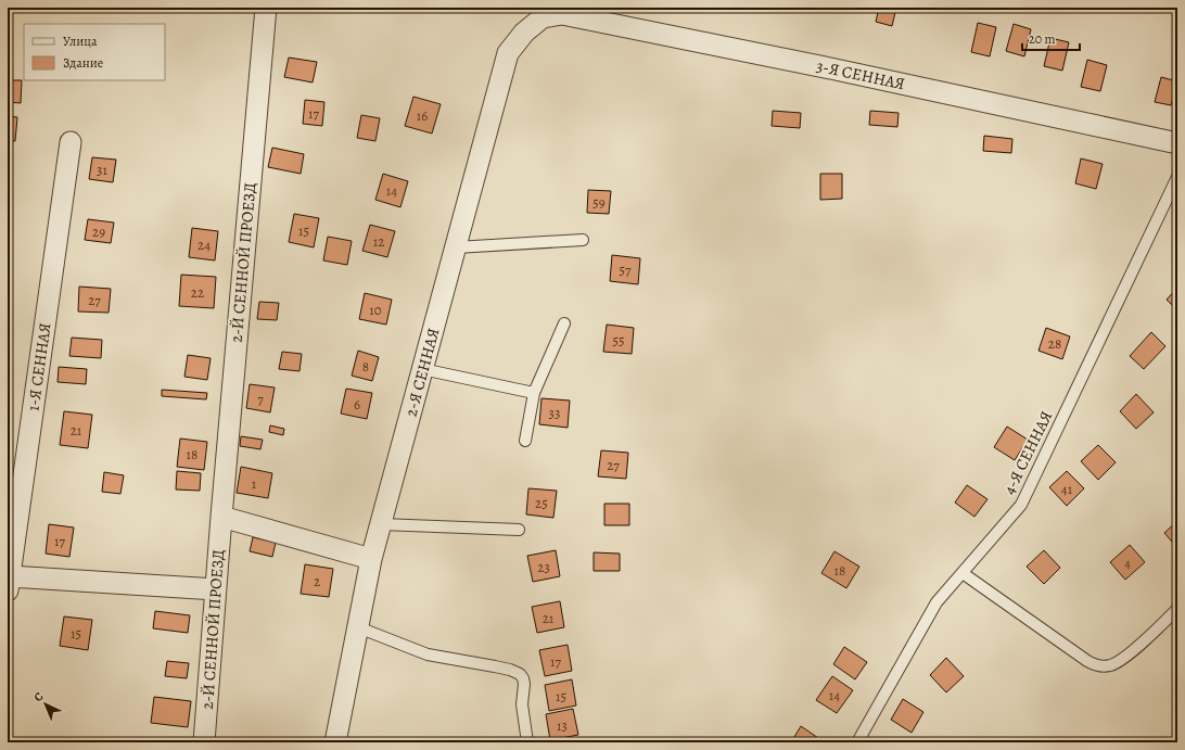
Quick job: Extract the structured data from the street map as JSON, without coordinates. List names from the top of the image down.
{
  "streets": {
    "street": [
      "3-Я СЕННАЯ",
      "2-Й СЕННОЙ ПРОЕЗД",
      "1-Я СЕННАЯ",
      "2-Я СЕННАЯ"
    ],
    "lane": ["4-Я СЕННАЯ"]
  },
  "crossings": [
    ["3-Я СЕННАЯ", "2-Я СЕННАЯ"]
  ],
  "house_numbers": [
    "17",
    "16",
    "31",
    "14",
    "59",
    "15",
    "29",
    "12",
    "24",
    "57",
    "22",
    "27",
    "10",
    "55",
    "28",
    "8",
    "7",
    "6",
    "33",
    "21",
    "18",
    "27",
    "1",
    "41",
    "25",
    "17",
    "4",
    "23",
    "18",
    "2",
    "21",
    "15",
    "17",
    "14",
    "15",
    "13"
  ],
  "legend": ["Улица", "Здание"],
  "scale_bar": "20 m",
  "north": "top left"
}
